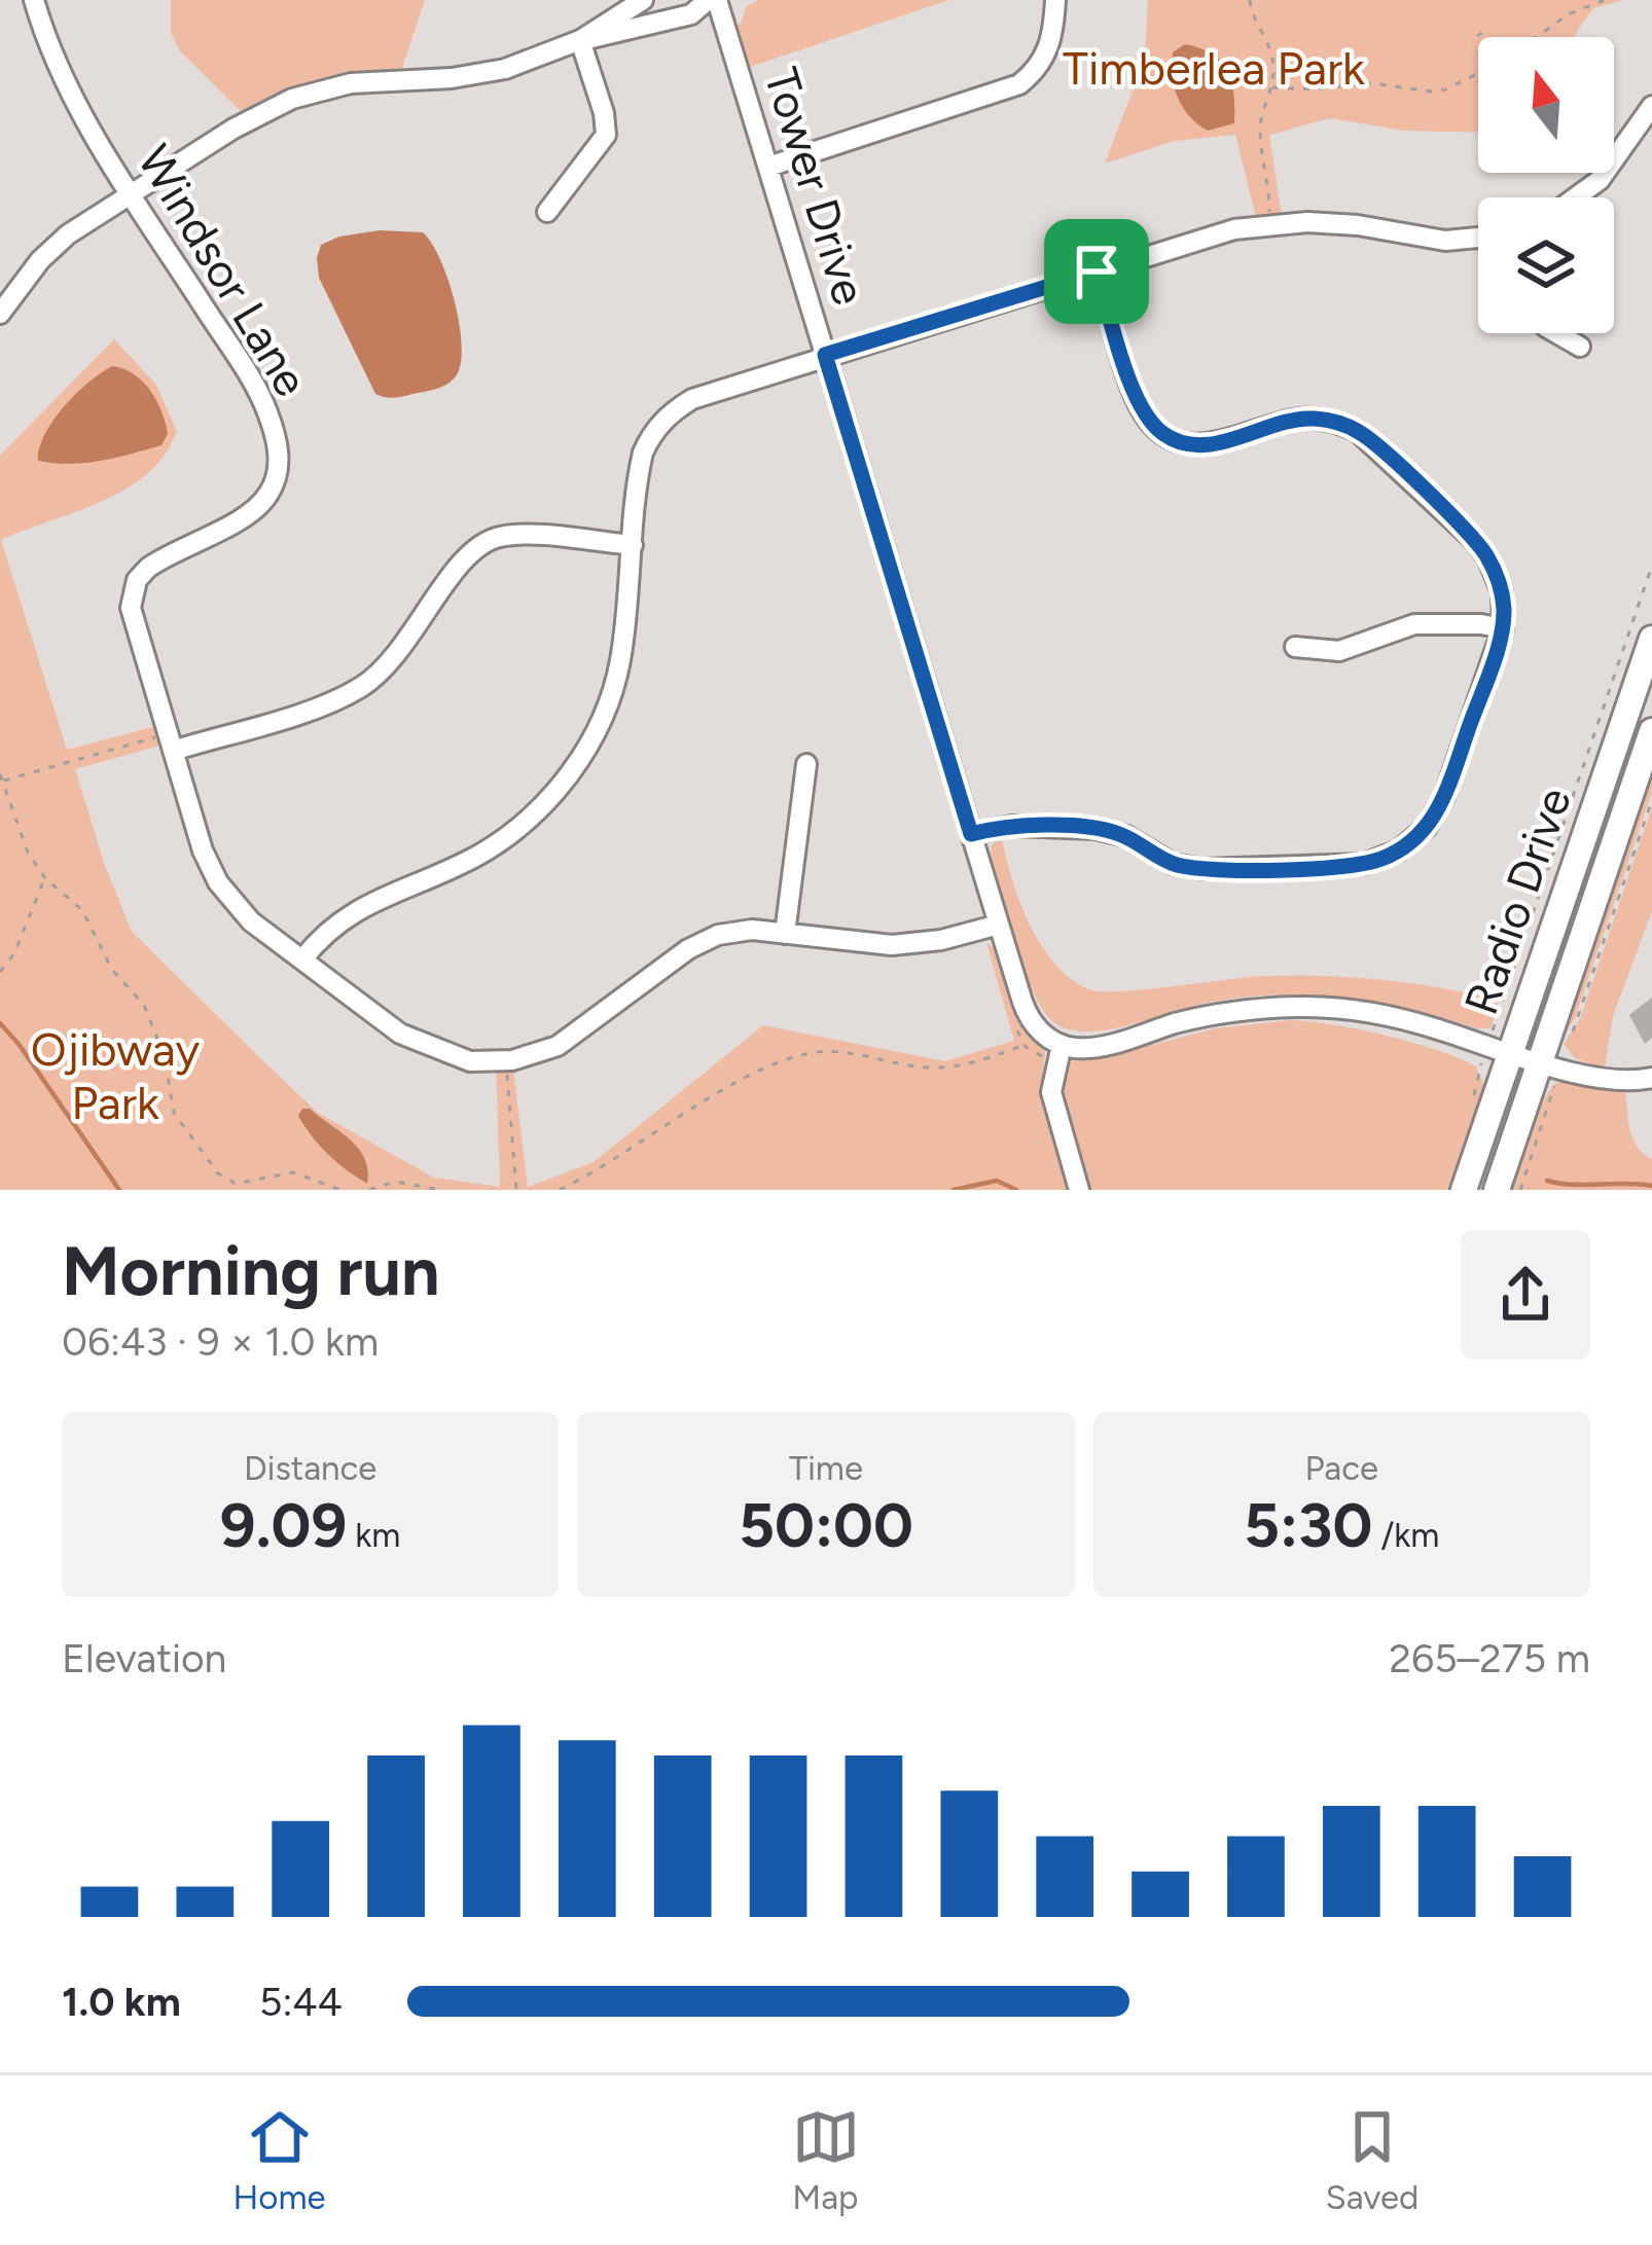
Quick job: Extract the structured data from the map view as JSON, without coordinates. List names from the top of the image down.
{
  "streets": {
    "main road": ["Radio Drive"],
    "street": ["Tower Drive", "Windsor Lane"]
  },
  "crossings": [
    ["Tower Drive", "Windsor Lane"]
  ],
  "parks": ["Timberlea Park", "Ojibway Park"],
  "north": "top",
  "page": {
    "heading": ["Morning run", "06:43 · 9 × 1.0 km"],
    "stats": [
      ["Distance", "9.09 km"],
      ["Time", "50:00"],
      ["Pace", "5:30 /km"]
    ],
    "chart": ["Elevation", "265–275 m"],
    "list": [
      {
        "name": "1.0 km",
        "note": "5:44"
      }
    ],
    "tabs": ["Home", "Map", "Saved"]
  }
}
